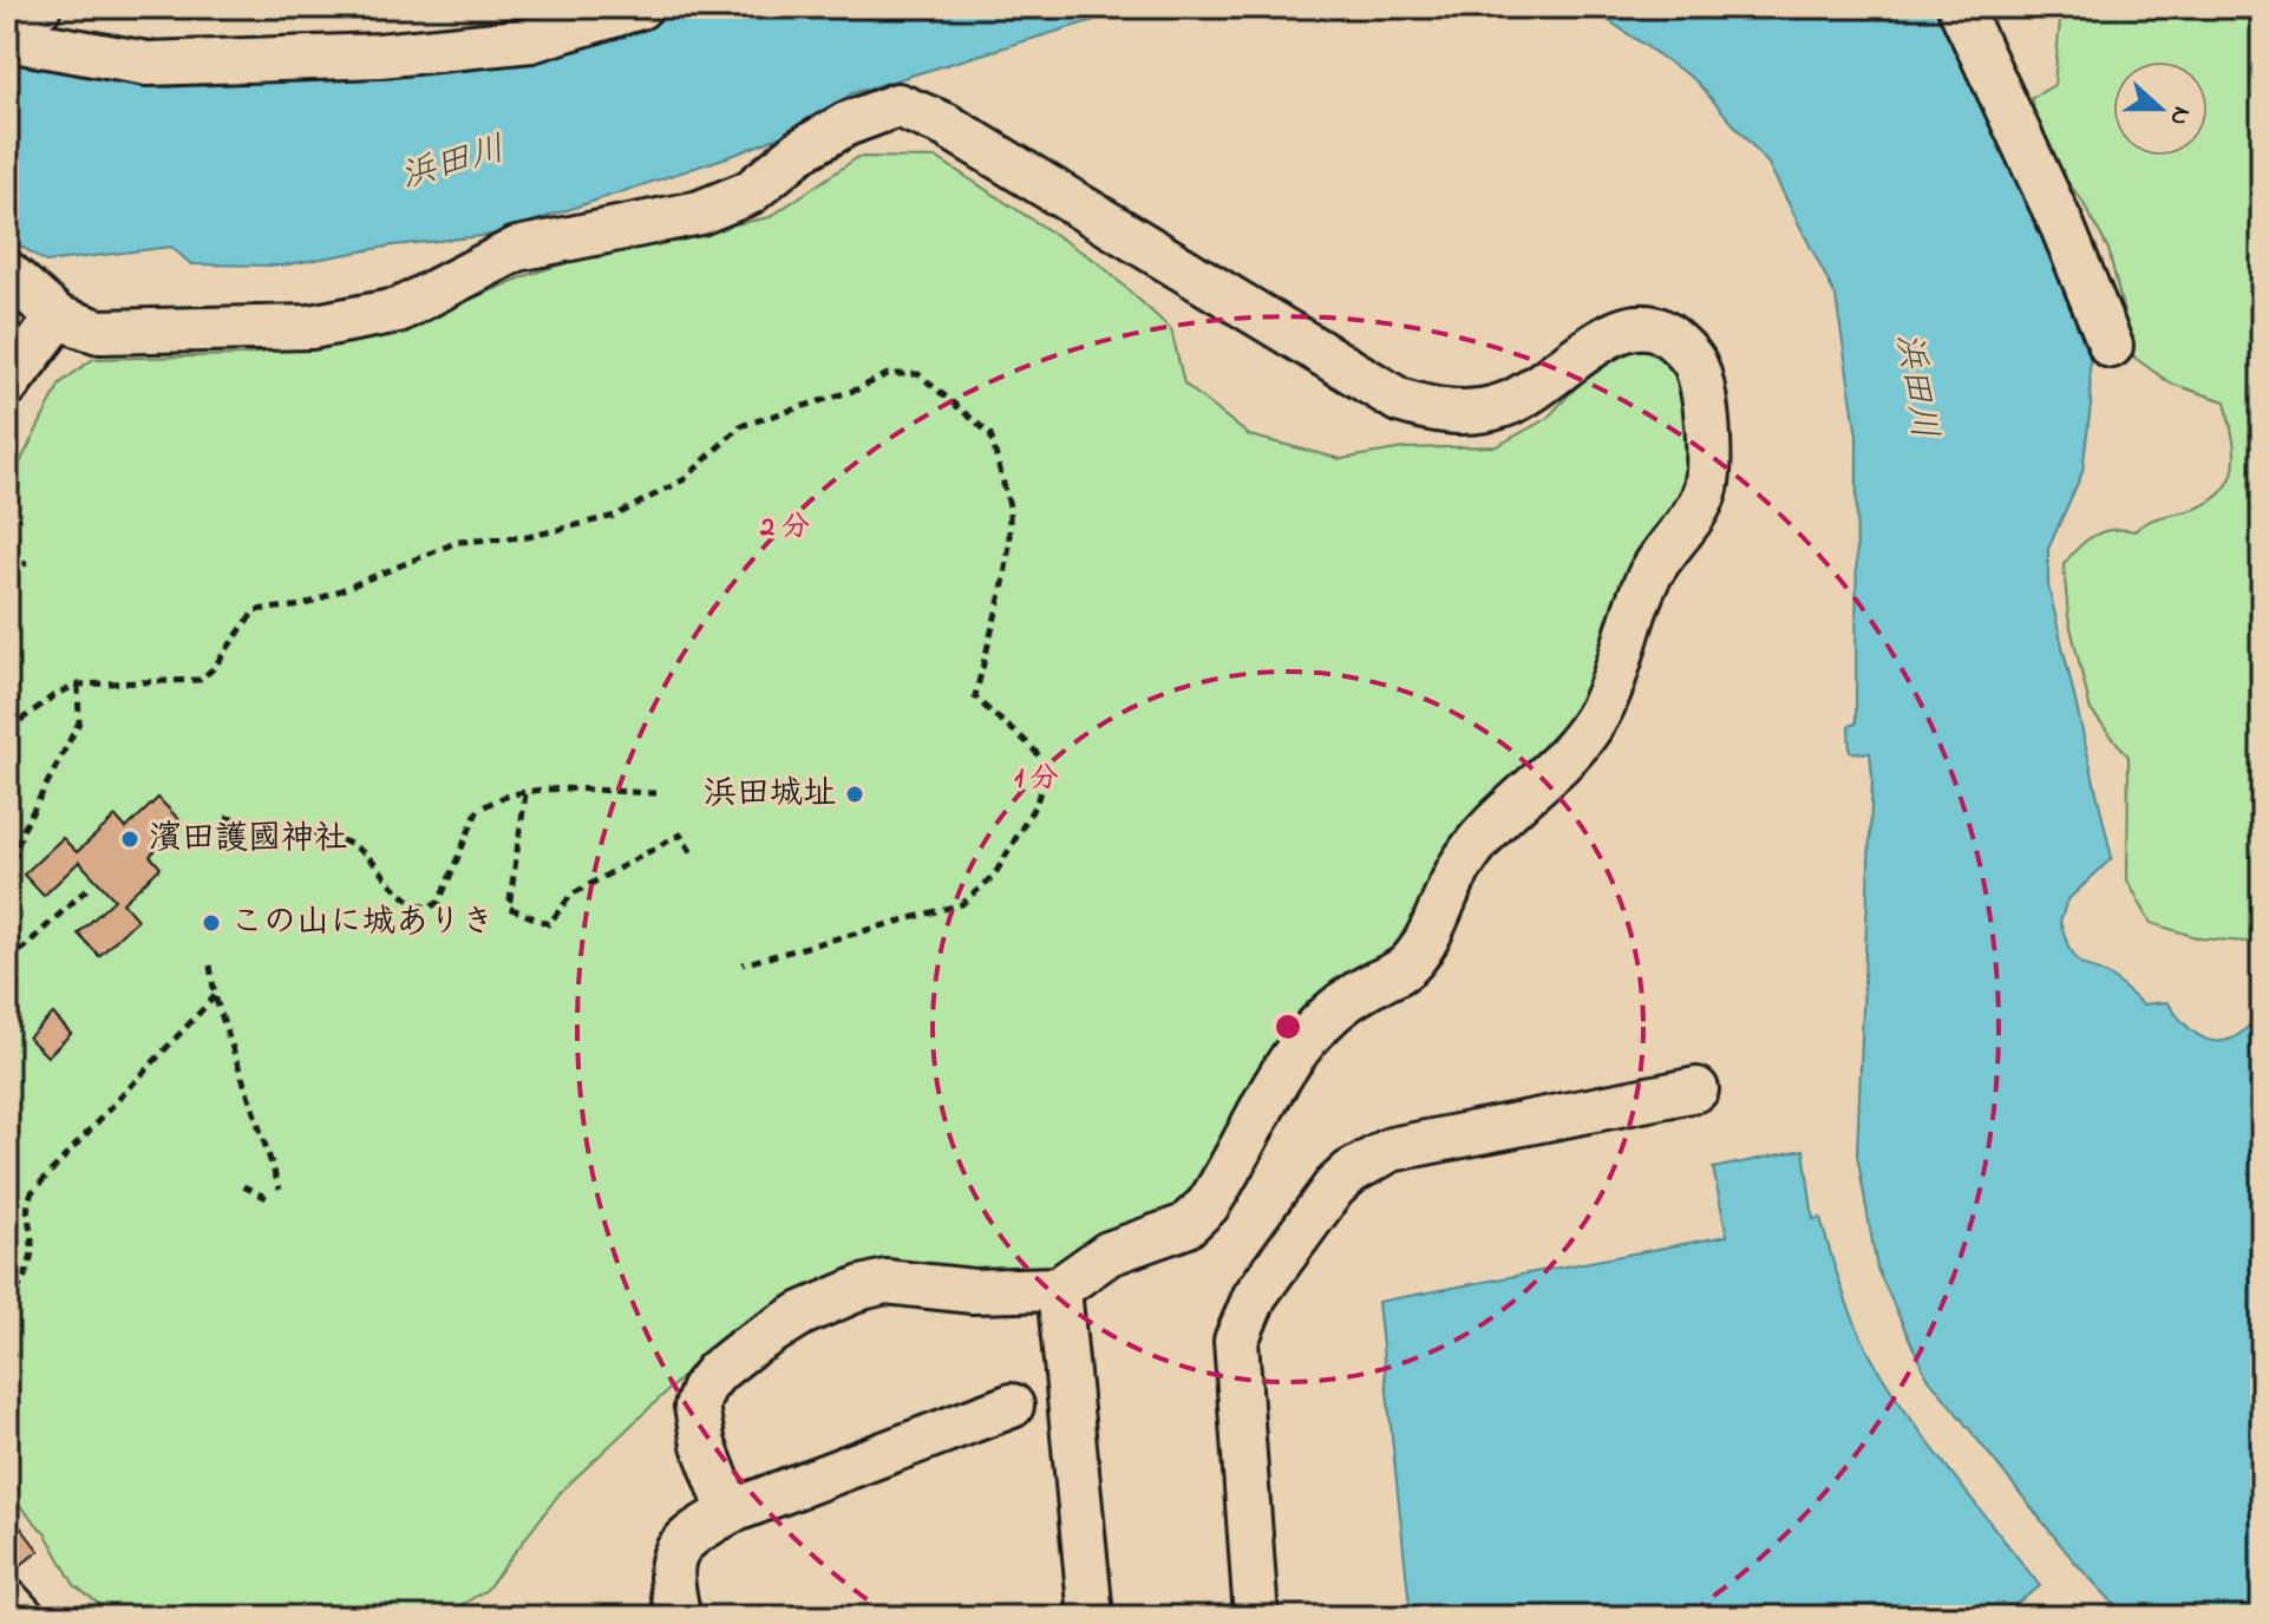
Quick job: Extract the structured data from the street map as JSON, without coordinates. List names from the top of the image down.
{
  "water": ["浜田川"],
  "places": ["浜田城址", "濱田護國神社", "この山に城ありき"],
  "north": "right",
  "rings": ["2 分", "1 分"]
}
